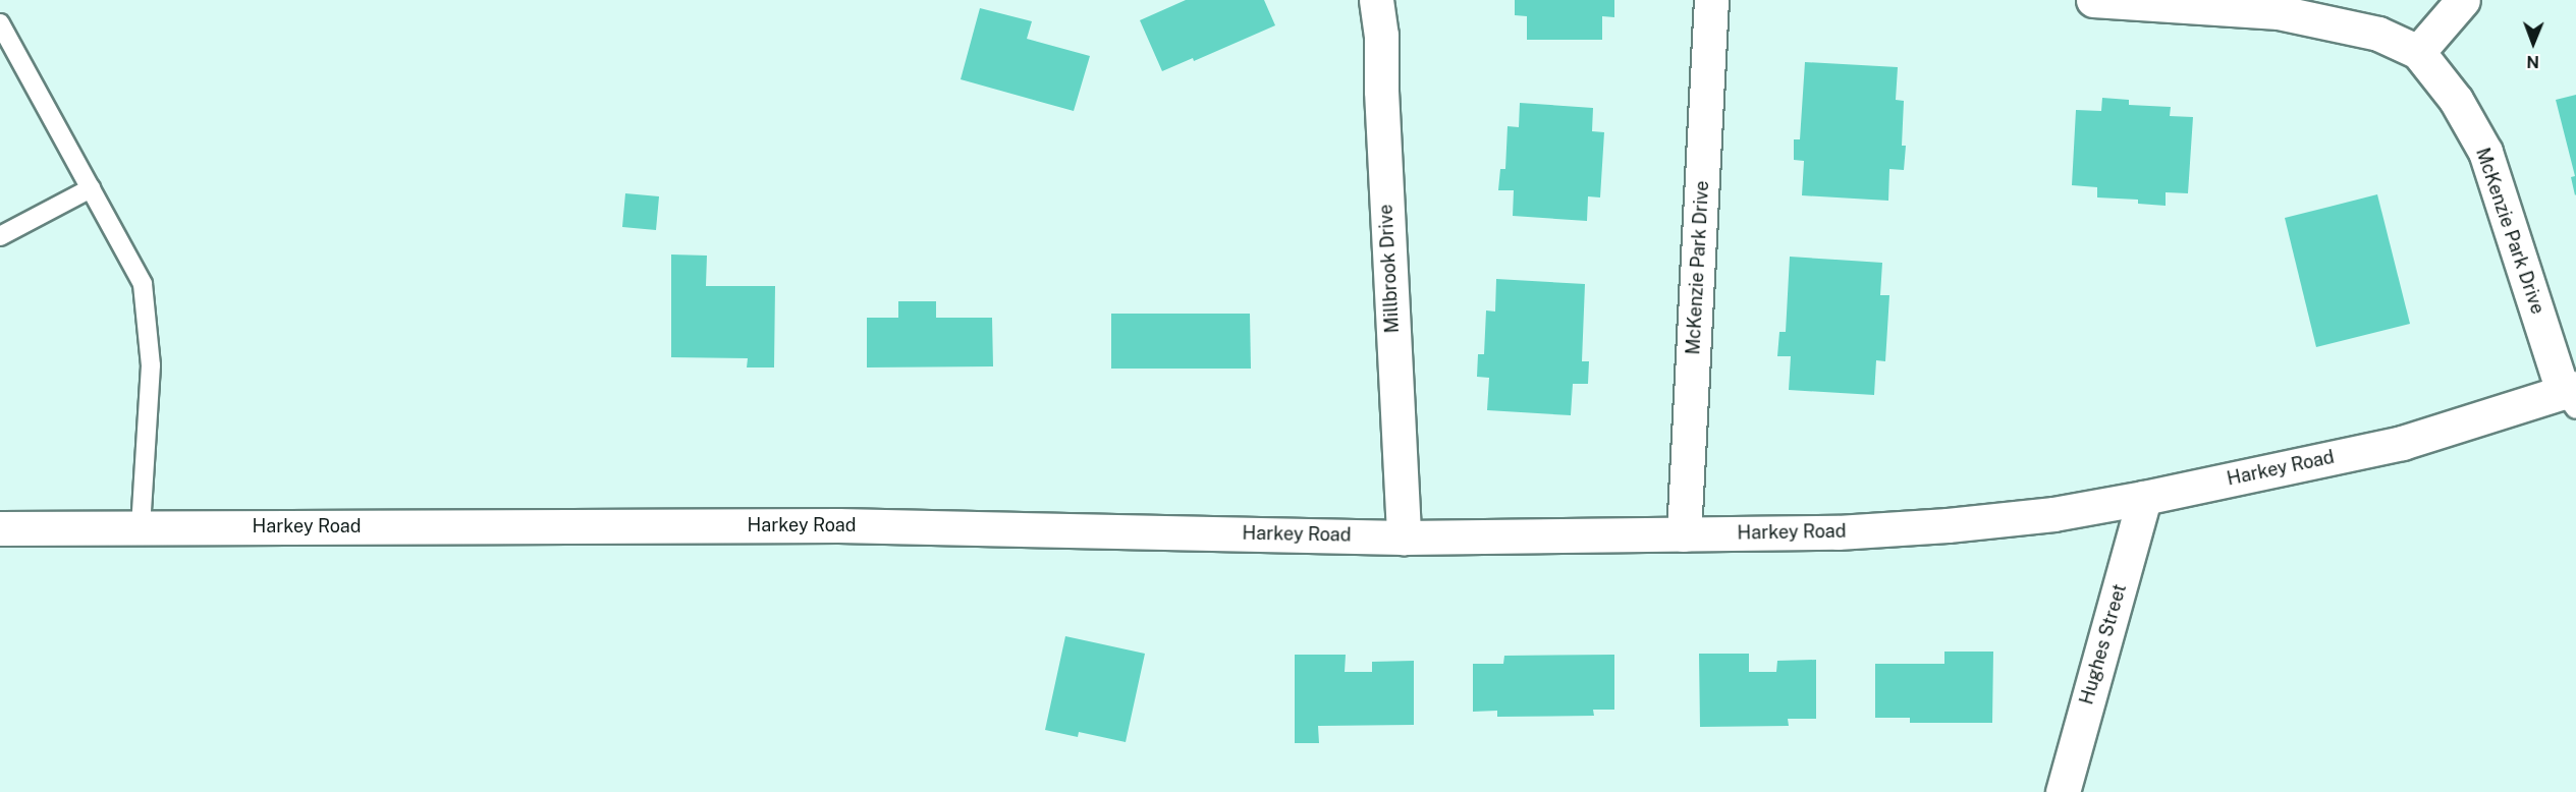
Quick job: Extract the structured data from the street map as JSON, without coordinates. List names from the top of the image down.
{
  "streets": {
    "street": [
      "McKenzie Park Drive",
      "Millbrook Drive",
      "Harkey Road",
      "Hughes Street"
    ]
  },
  "crossings": [
    ["McKenzie Park Drive", "Harkey Road"],
    ["Millbrook Drive", "Harkey Road"],
    ["Harkey Road", "Hughes Street"]
  ],
  "north": "bottom"
}
